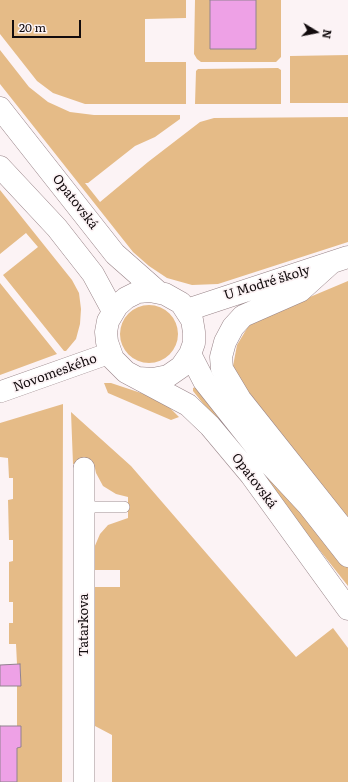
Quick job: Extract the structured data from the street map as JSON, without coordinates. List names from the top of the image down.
{
  "streets": {
    "main road": ["Opatovská", "U Modré školy"],
    "street": ["Novomeského", "Tatarkova"]
  },
  "crossings": [
    ["Opatovská", "U Modré školy"],
    ["Opatovská", "Novomeského"],
    ["U Modré školy", "Novomeského"]
  ],
  "scale_bar": "20 m",
  "north": "right"
}
